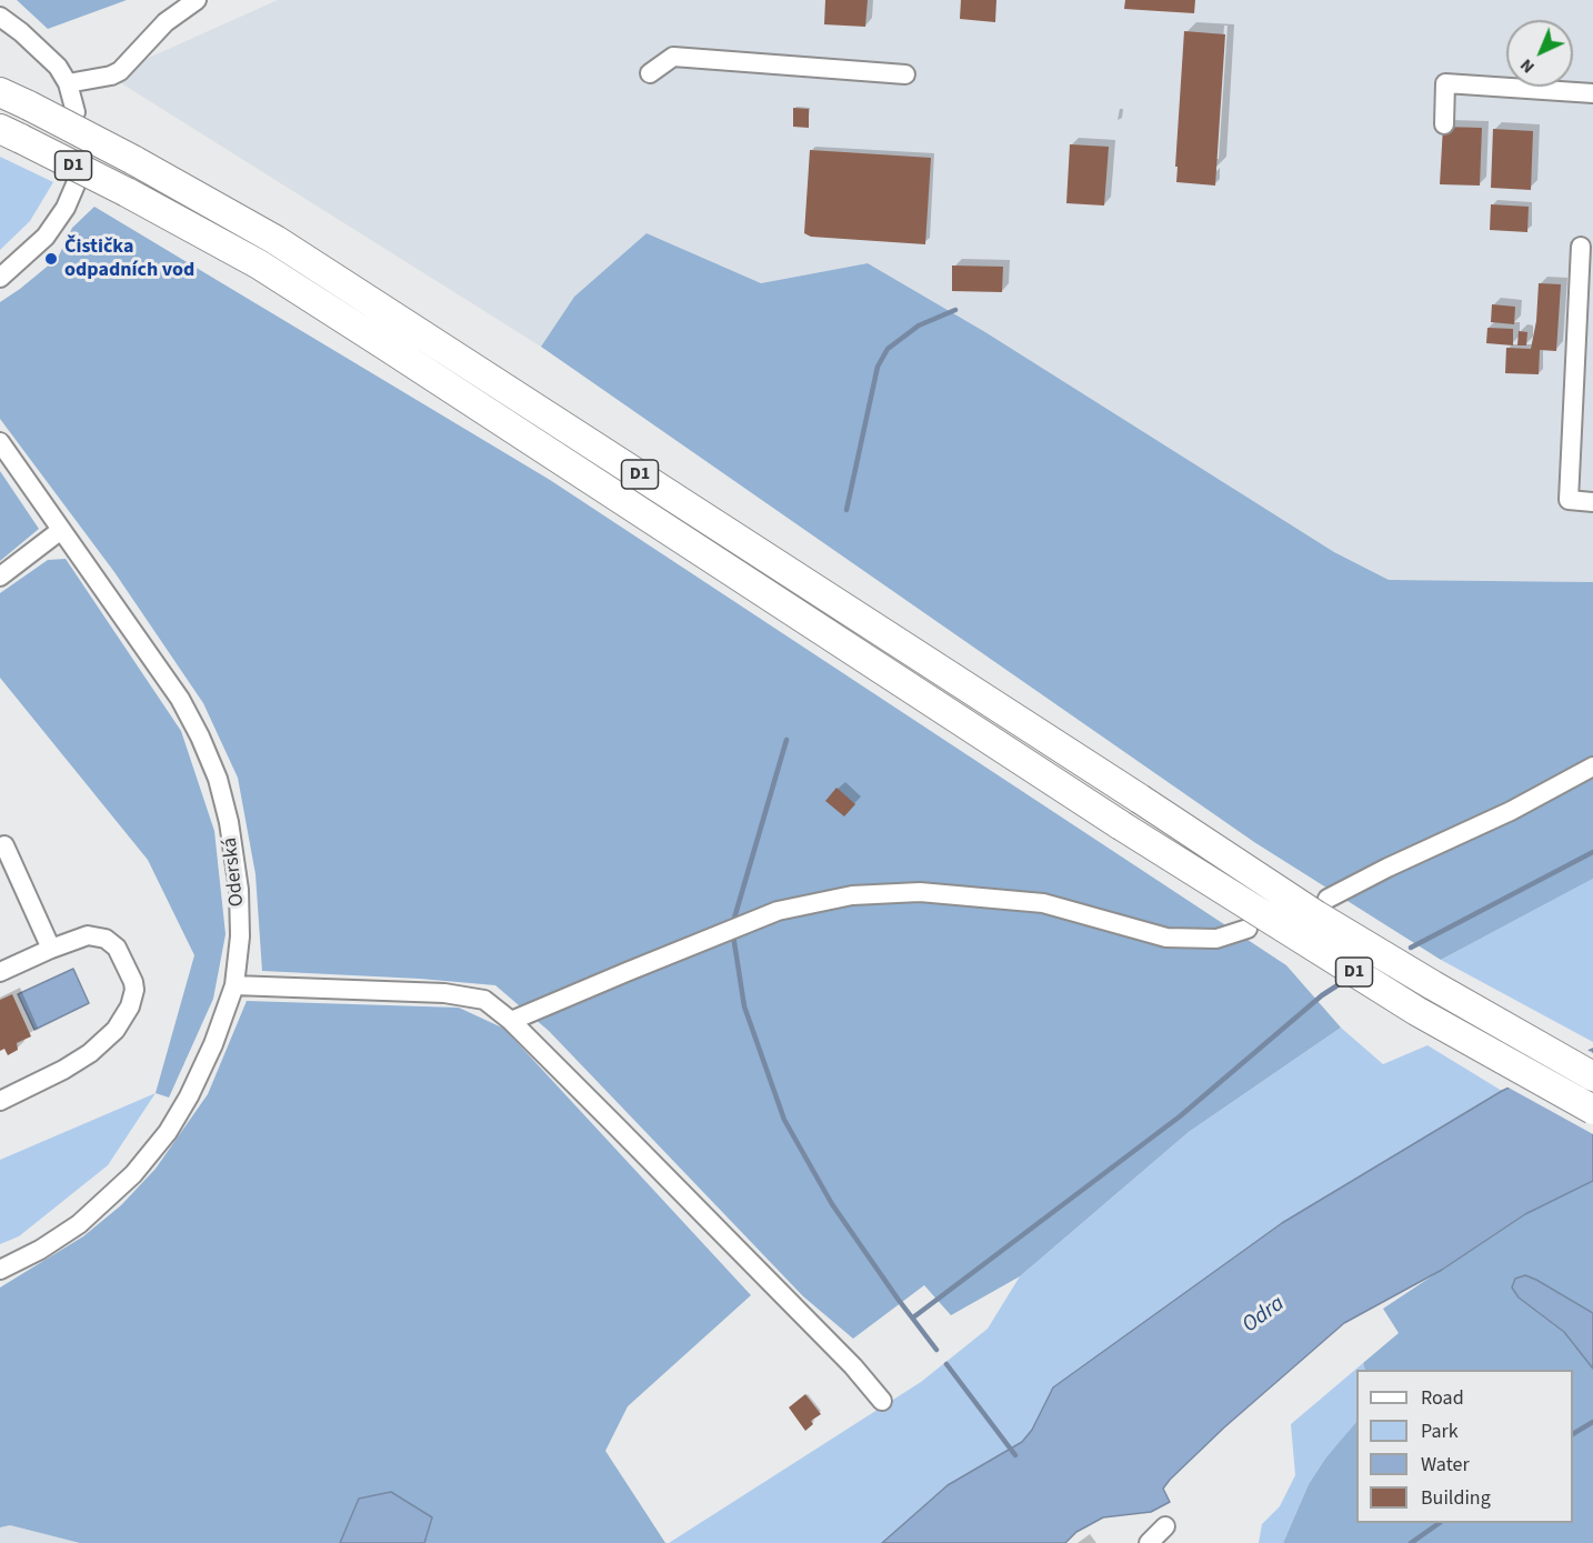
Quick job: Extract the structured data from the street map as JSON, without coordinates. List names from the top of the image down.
{
  "streets": {
    "highway": ["D1"],
    "street": ["Oderská"]
  },
  "water": ["Odra"],
  "places": ["Čistička odpadních vod"],
  "legend": [
    "Road",
    "Park",
    "Water",
    "Building"
  ],
  "north": "bottom left"
}
